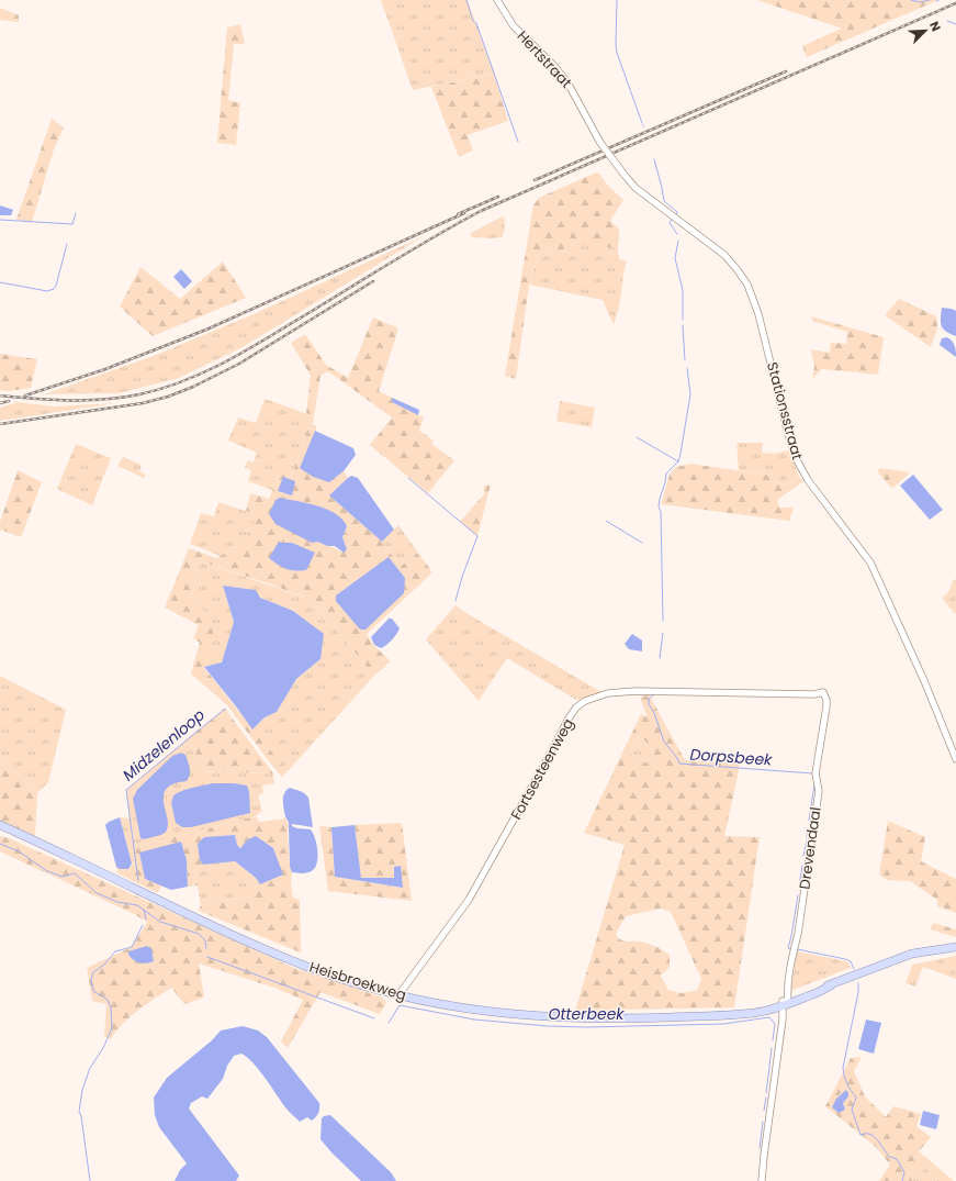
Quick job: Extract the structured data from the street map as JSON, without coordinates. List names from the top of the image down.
{
  "streets": {
    "main road": ["Heisbroekweg"],
    "street": [
      "Hertstraat",
      "Stationsstraat",
      "Fortsesteenweg",
      "Drevendaal"
    ]
  },
  "crossings": [
    ["Hertstraat", "Stationsstraat"],
    ["Fortsesteenweg", "Drevendaal"],
    ["Fortsesteenweg", "Heisbroekweg"],
    ["Drevendaal", "Heisbroekweg"]
  ],
  "water": ["Midzelenloop", "Dorpsbeek", "Otterbeek"],
  "north": "top right"
}
